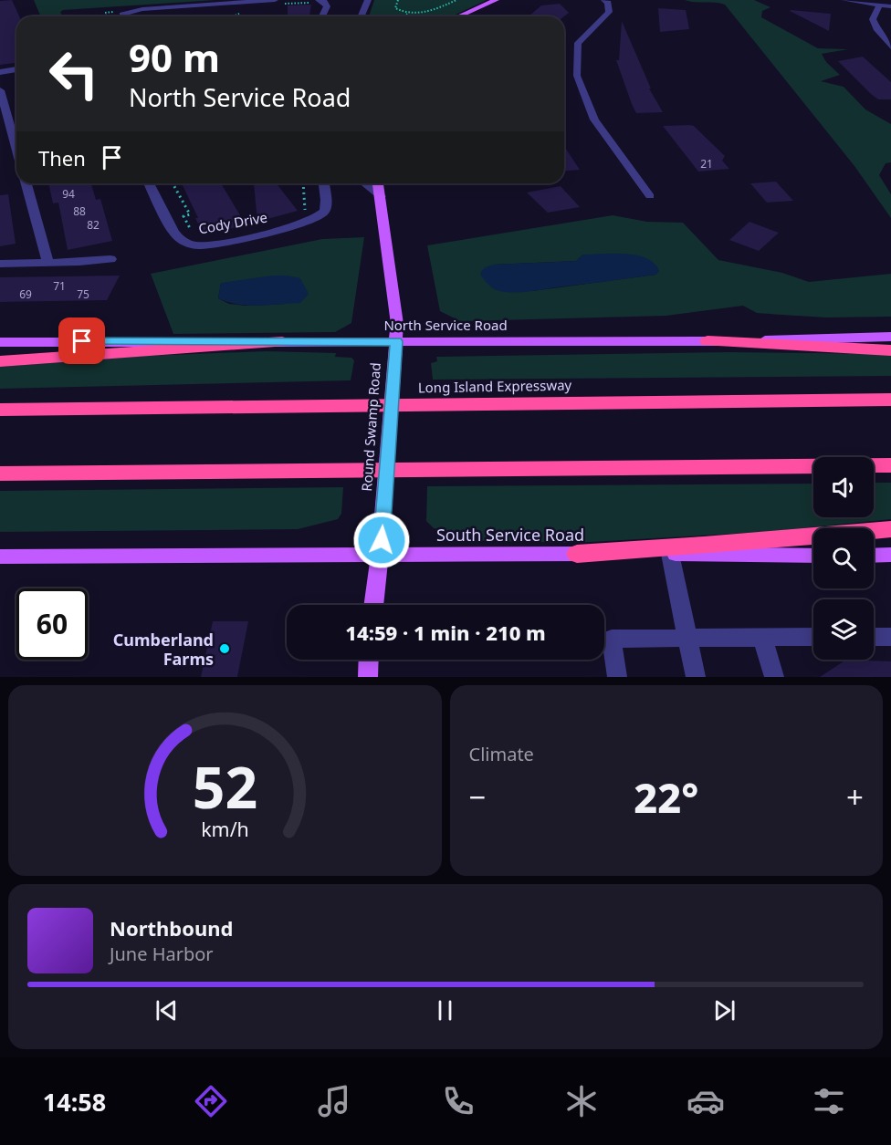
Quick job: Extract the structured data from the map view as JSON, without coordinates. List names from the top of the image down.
{
  "streets": {
    "highway": ["Long Island Expressway"],
    "main road": ["North Service Road", "Round Swamp Road", "South Service Road"],
    "street": ["Cody Drive"]
  },
  "crossings": [
    ["North Service Road", "Round Swamp Road"],
    ["Round Swamp Road", "South Service Road"]
  ],
  "places": ["Cumberland Farms"],
  "house_numbers": [
    "21",
    "94",
    "88",
    "82",
    "71",
    "69",
    "75"
  ],
  "page": {
    "turn": ["90 m", "North Service Road"],
    "then": "Then",
    "limit": "60",
    "trip": "14:59 · 1 min · 210 m",
    "tile": "Climate",
    "heat": ["−", "22°", "+"],
    "song": ["Northbound", "June Harbor"],
    "tabs": "14:58",
    "gauge": ["52", "km/h"]
  }
}
